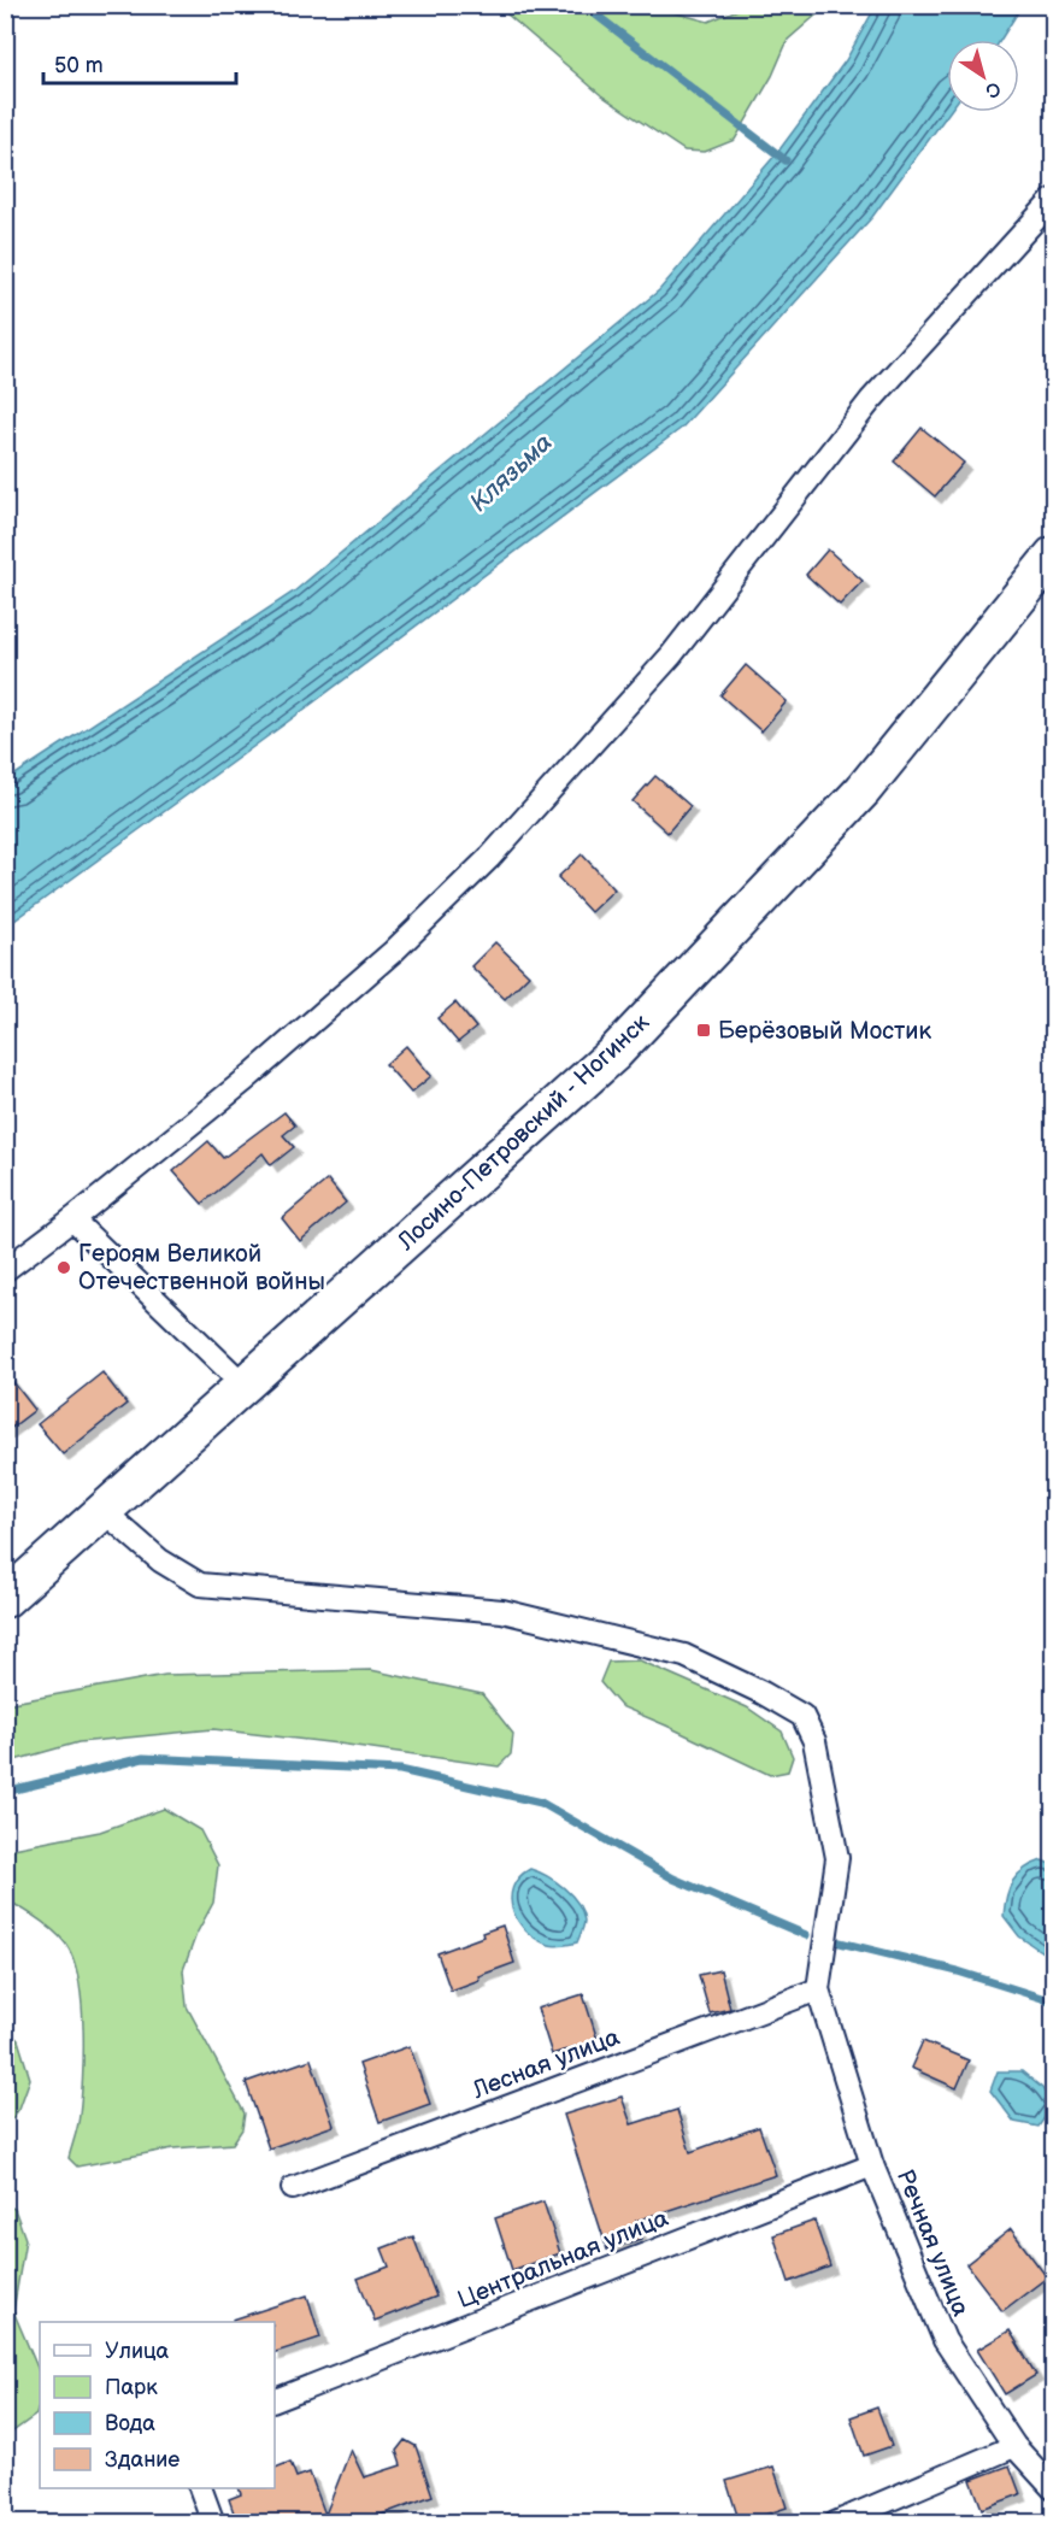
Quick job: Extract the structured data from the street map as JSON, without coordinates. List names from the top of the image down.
{
  "streets": {
    "highway": ["Лосино-Петровский - Ногинск"],
    "street": ["Лесная улица", "Речная улица", "Центральная улица"]
  },
  "crossings": [
    ["Лесная улица", "Речная улица"],
    ["Речная улица", "Центральная улица"]
  ],
  "water": ["Клязьма"],
  "places": {
    "transit": ["Берёзовый Мостик"],
    "other": ["Героям Великой Отечественной войны"]
  },
  "legend": [
    "Улица",
    "Парк",
    "Вода",
    "Здание"
  ],
  "scale_bar": "50 m",
  "north": "bottom right"
}
